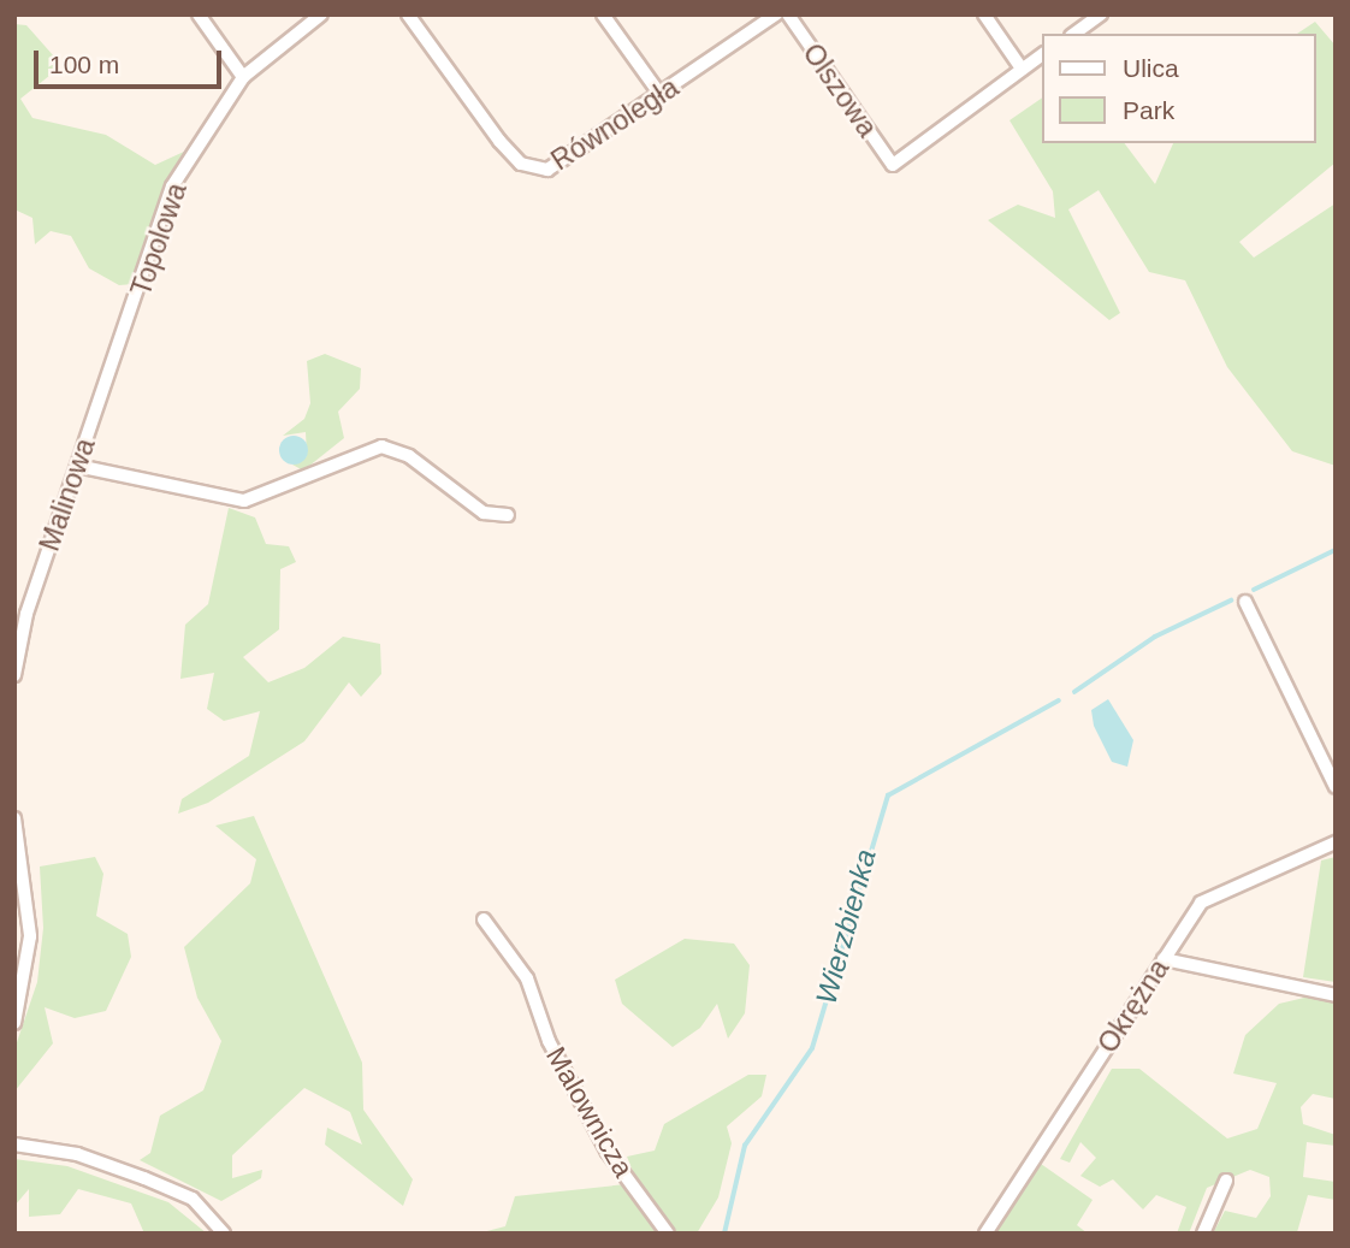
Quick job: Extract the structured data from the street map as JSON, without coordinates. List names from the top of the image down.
{
  "streets": {
    "street": [
      "Olszowa",
      "Równoległa",
      "Topolowa",
      "Malinowa",
      "Okrężna",
      "Malownicza"
    ]
  },
  "crossings": [
    ["Topolowa", "Malinowa"]
  ],
  "water": ["Wierzbienka"],
  "legend": ["Ulica", "Park"],
  "scale_bar": "100 m"
}
